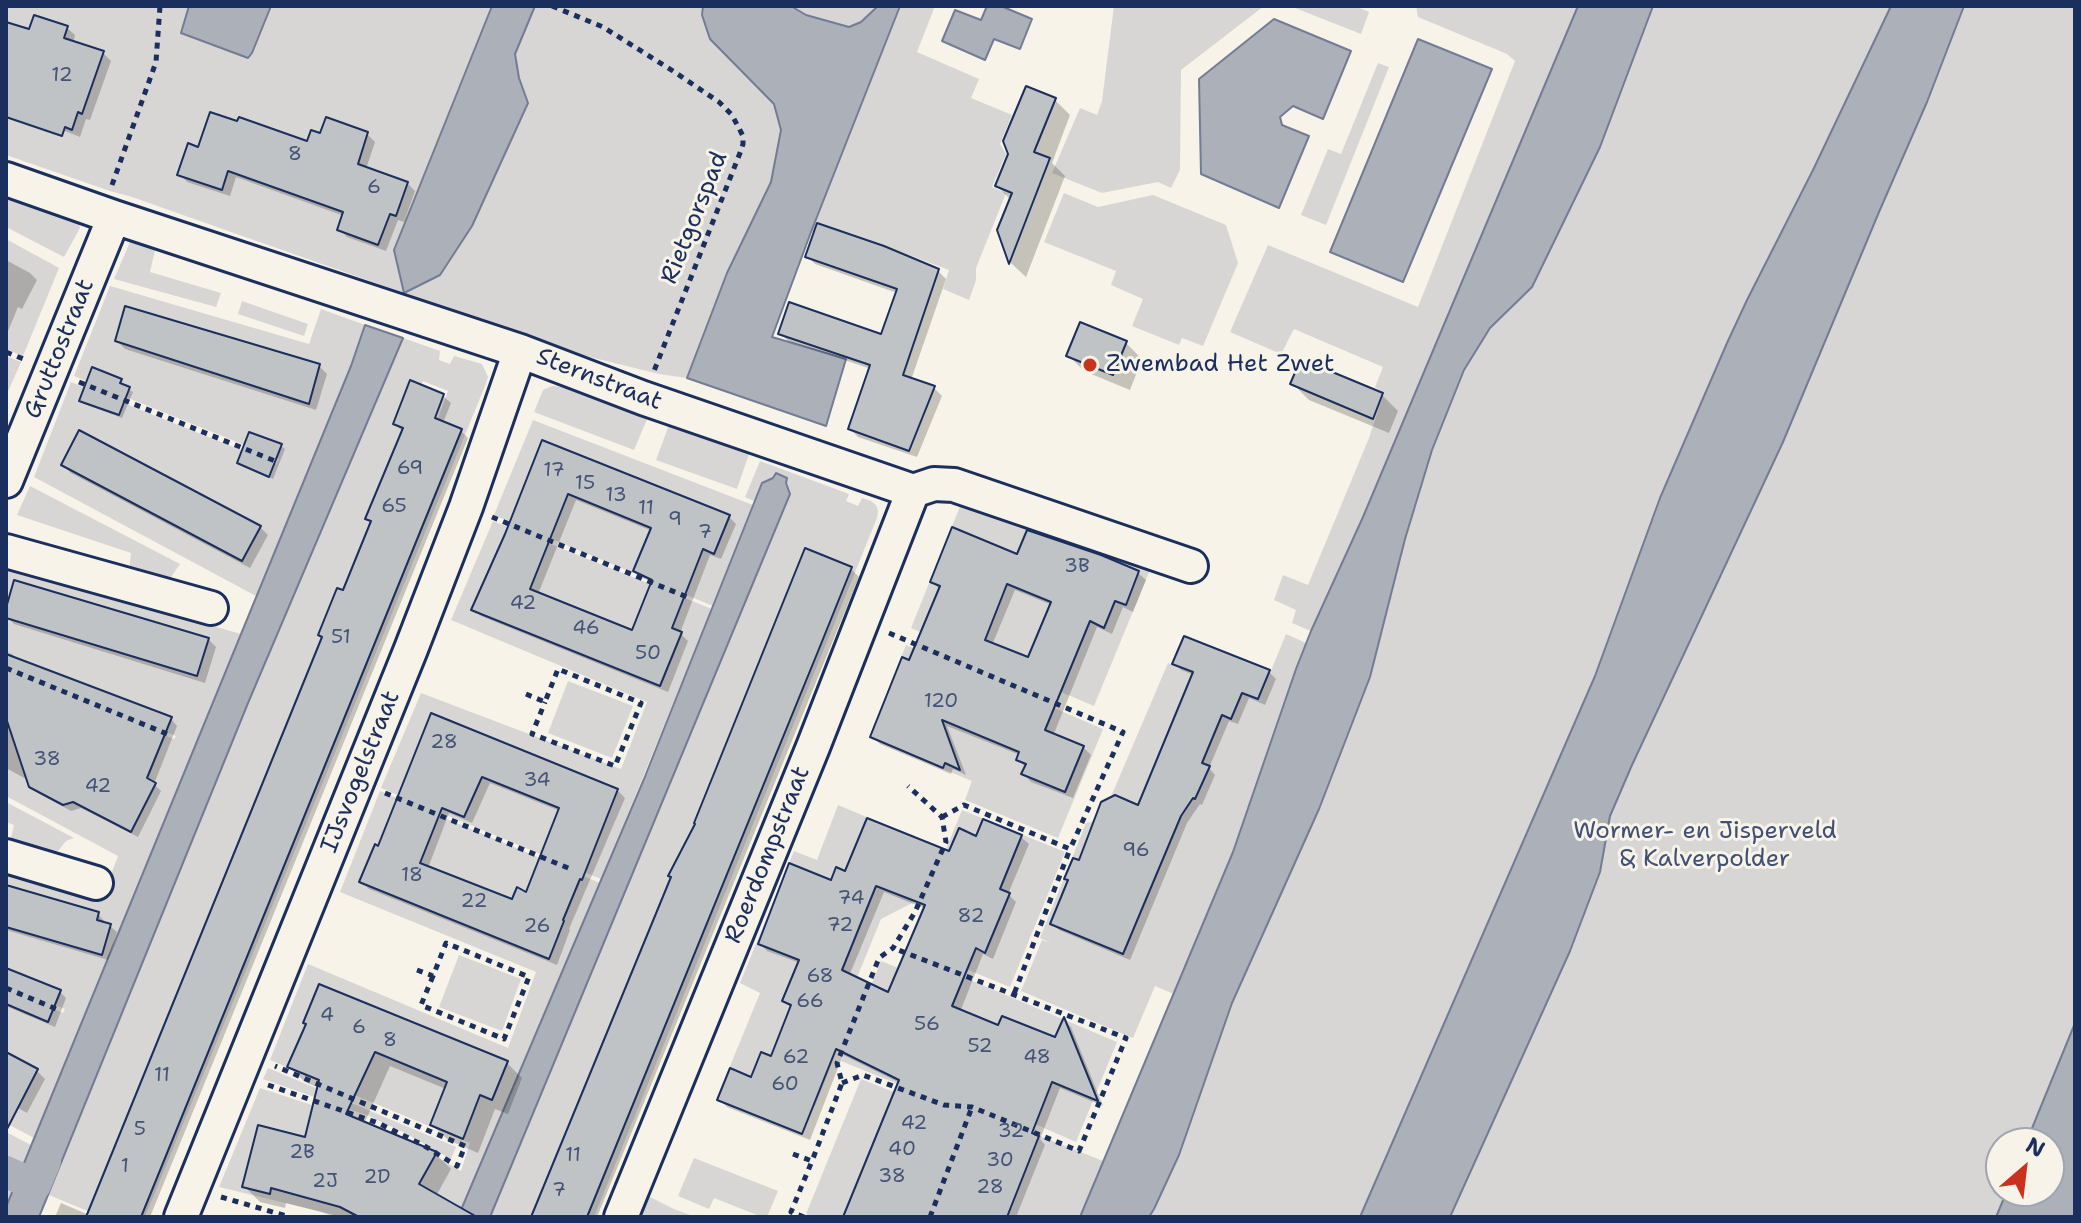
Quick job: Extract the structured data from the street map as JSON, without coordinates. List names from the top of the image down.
{
  "streets": {
    "street": [
      "Gruttostraat",
      "Sternstraat",
      "IJsvogelstraat",
      "Roerdompstraat"
    ],
    "path": ["Rietgorspad"]
  },
  "crossings": [
    ["Rietgorspad", "Sternstraat"],
    ["Gruttostraat", "Sternstraat"],
    ["Sternstraat", "IJsvogelstraat"],
    ["Sternstraat", "Roerdompstraat"]
  ],
  "parks": ["Wormer- en Jisperveld & Kalverpolder"],
  "places": ["Zwembad Het Zwet"],
  "house_numbers": [
    "12",
    "8",
    "6",
    "69",
    "17",
    "15",
    "13",
    "65",
    "11",
    "9",
    "7",
    "3B",
    "42",
    "46",
    "51",
    "50",
    "120",
    "28",
    "38",
    "34",
    "42",
    "96",
    "18",
    "74",
    "22",
    "82",
    "72",
    "26",
    "68",
    "66",
    "4",
    "56",
    "6",
    "8",
    "52",
    "62",
    "48",
    "11",
    "60",
    "42",
    "5",
    "32",
    "40",
    "2B",
    "11",
    "30",
    "1",
    "38",
    "2D",
    "2J",
    "28",
    "7"
  ],
  "north": "top right"
}
